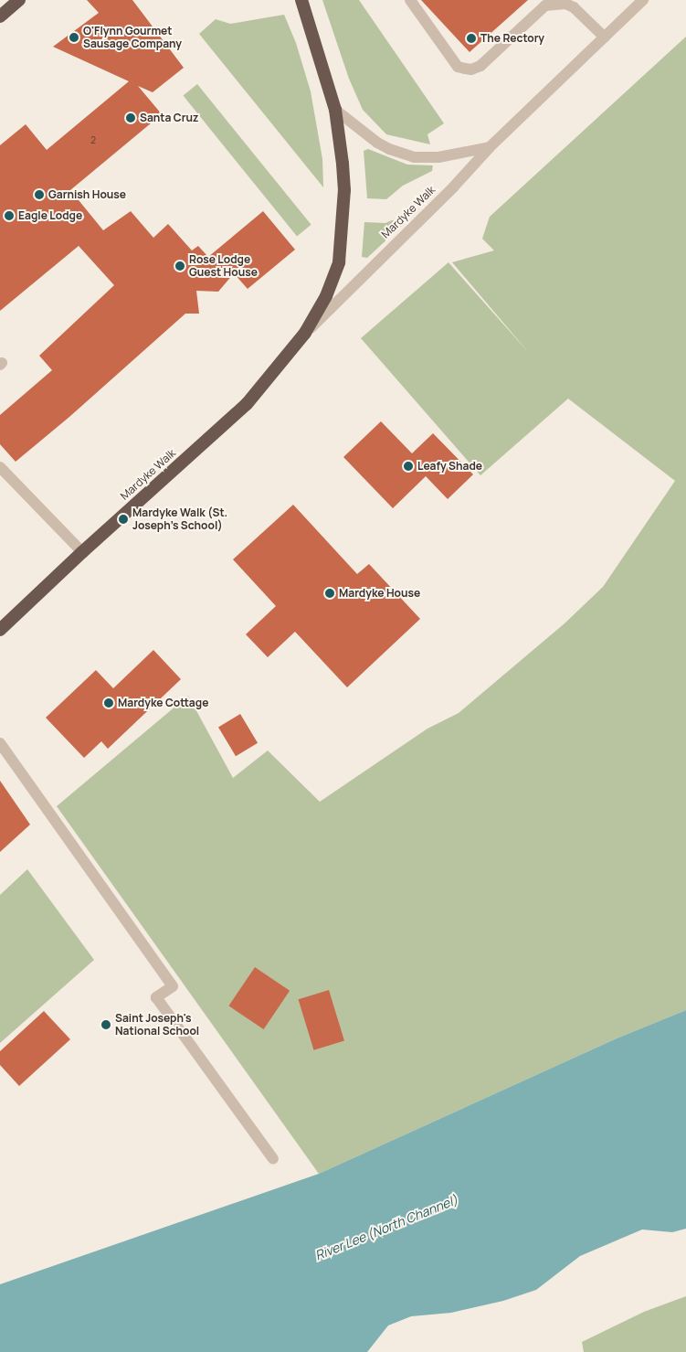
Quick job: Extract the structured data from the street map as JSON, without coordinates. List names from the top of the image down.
{
  "streets": {
    "highway": ["Mardyke Walk"]
  },
  "water": ["River Lee (North Channel)"],
  "places": [
    "O'Flynn Gourmet Sausage Company",
    "The Rectory",
    "Santa Cruz",
    "Garnish House",
    "Eagle Lodge",
    "Rose Lodge Guest House",
    "Leafy Shade",
    "Mardyke Walk (St. Joseph's School)",
    "Mardyke House",
    "Mardyke Cottage",
    "Saint Joseph's National School"
  ],
  "house_numbers": ["2"]
}
